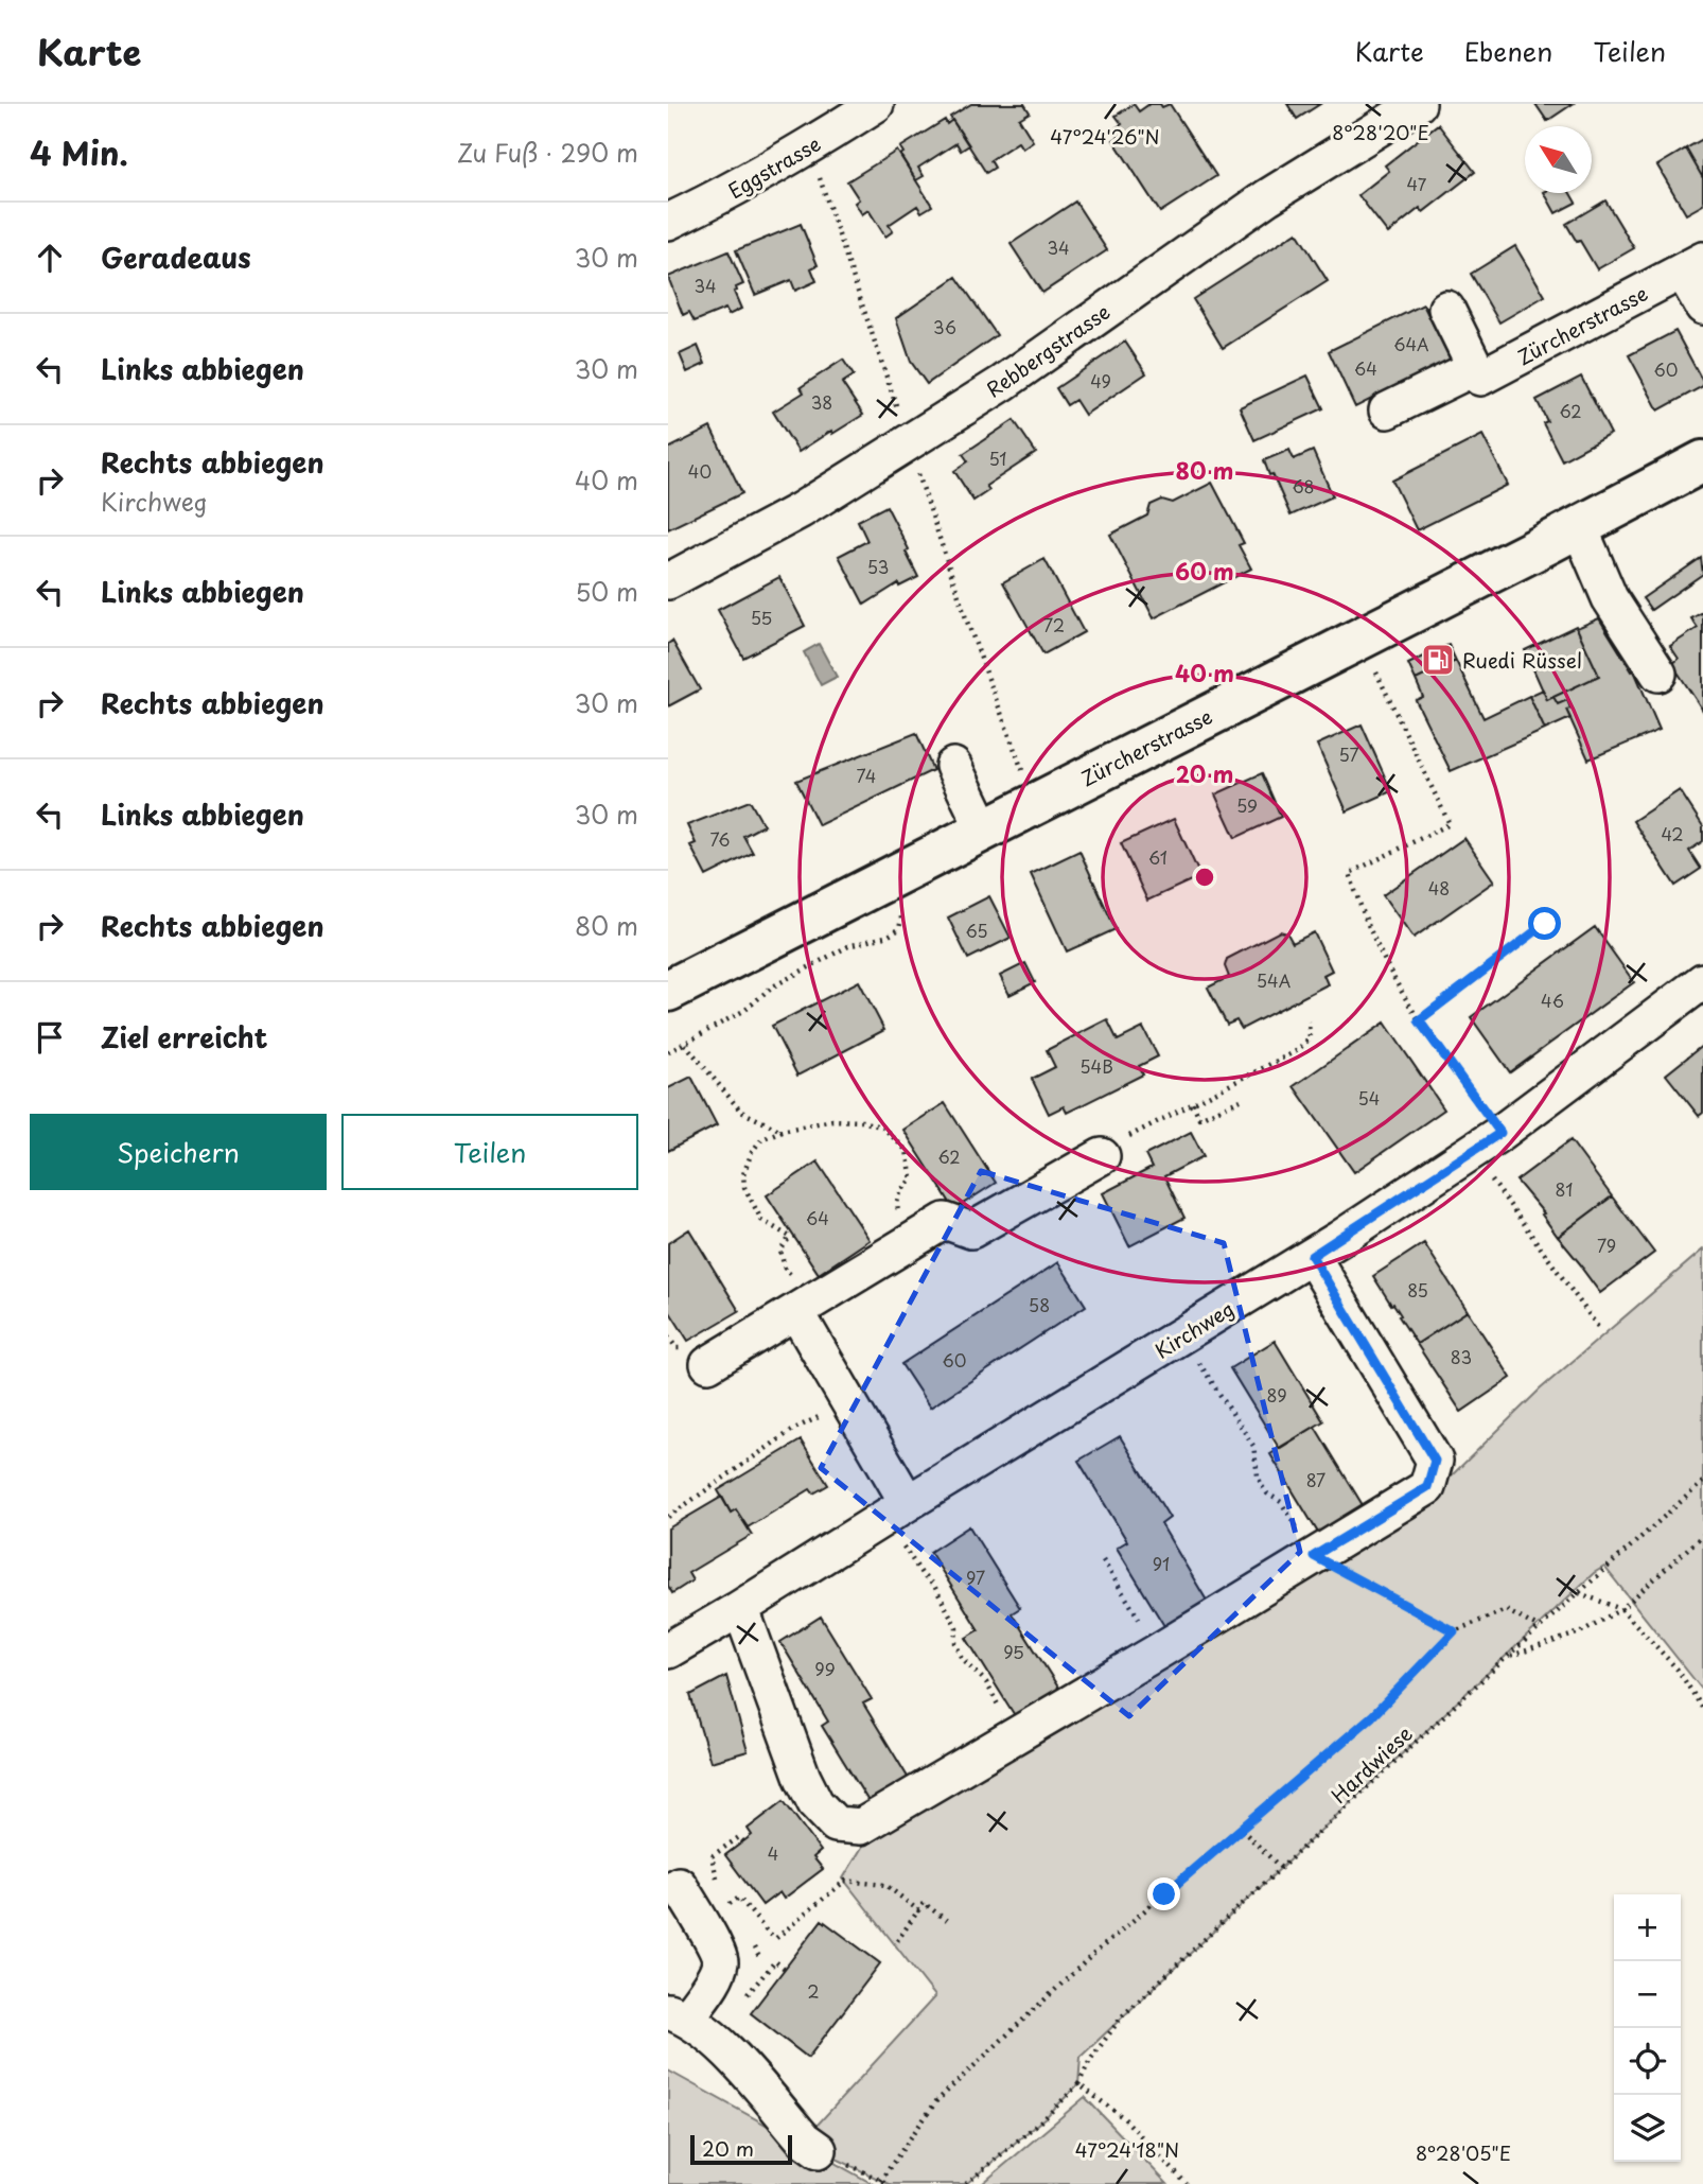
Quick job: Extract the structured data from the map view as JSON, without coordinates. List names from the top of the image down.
{
  "streets": {
    "main road": ["Zürcherstrasse"],
    "street": ["Eggstrasse", "Rebbergstrasse", "Kirchweg"],
    "path": ["Hardwiese"]
  },
  "places": {
    "fuel station": ["Ruedi Rüssel"]
  },
  "house_numbers": [
    "47",
    "34",
    "34",
    "36",
    "64A",
    "64",
    "60",
    "49",
    "38",
    "62",
    "51",
    "40",
    "68",
    "53",
    "55",
    "72",
    "57",
    "74",
    "59",
    "42",
    "76",
    "61",
    "48",
    "65",
    "54A",
    "46",
    "54B",
    "54",
    "62",
    "81",
    "64",
    "79",
    "85",
    "58",
    "83",
    "60",
    "89",
    "87",
    "91",
    "97",
    "95",
    "99",
    "4",
    "2"
  ],
  "scale_bar": "20 m",
  "north": "top left",
  "page": {
    "header": "Karte",
    "nav": ["Karte", "Ebenen", "Teilen"],
    "heading": ["4 Min.", "Zu Fuß · 290 m"],
    "list": [
      ["Geradeaus", "30 m"],
      ["Links abbiegen", "30 m"],
      ["Rechts abbiegen", "Kirchweg", "40 m"],
      ["Links abbiegen", "50 m"],
      ["Rechts abbiegen", "30 m"],
      ["Links abbiegen", "30 m"],
      ["Rechts abbiegen", "80 m"],
      "Ziel erreicht"
    ],
    "buttons": ["Speichern", "Teilen"],
    "map_buttons": ["+", "−"],
    "scale": "20 m"
  },
  "coordinates": [
    "8°28'20\"E",
    "47°24'26\"N",
    "47°24'18\"N",
    "8°28'05\"E"
  ],
  "rings": [
    "80 m",
    "60 m",
    "40 m",
    "20 m"
  ]
}
